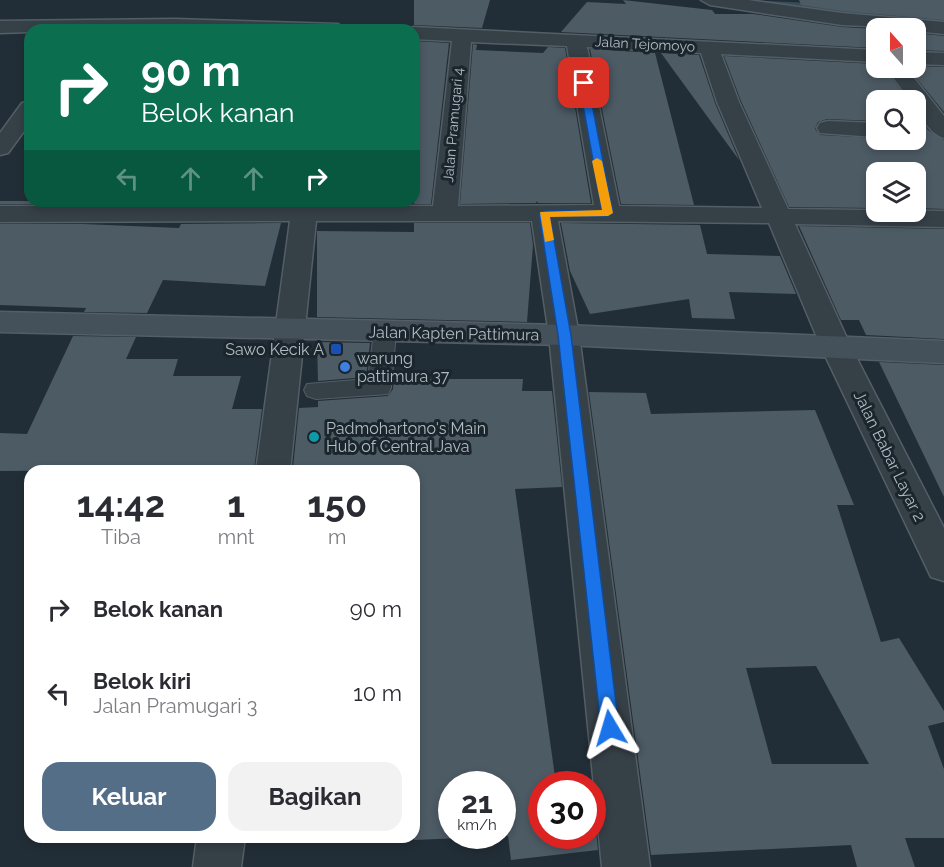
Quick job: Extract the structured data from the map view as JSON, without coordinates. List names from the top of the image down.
{
  "streets": {
    "main road": ["Jalan Kapten Pattimura"],
    "street": ["Jalan Tejomoyo", "Jalan Pramugari 4", "Jalan Babar Layar 2"]
  },
  "crossings": [
    ["Jalan Tejomoyo", "Jalan Pramugari 4"],
    ["Jalan Tejomoyo", "Jalan Babar Layar 2"],
    ["Jalan Kapten Pattimura", "Jalan Babar Layar 2"]
  ],
  "places": {
    "transit": ["Sawo Kecik A"],
    "other": ["warung pattimura 37", "Padmohartono's Main Hub of Central Java"]
  },
  "north": "top",
  "page": {
    "turn": ["90 m", "Belok kanan"],
    "eta": [
      "14:42",
      "Tiba",
      "1",
      "mnt",
      "150",
      "m"
    ],
    "list": [
      {
        "name": "Belok kanan",
        "value": "90 m"
      },
      {
        "name": "Belok kiri",
        "note": "Jalan Pramugari 3",
        "value": "10 m"
      }
    ],
    "buttons": ["Keluar", "Bagikan"],
    "speed": "21 km/h",
    "limit": "30"
  }
}
